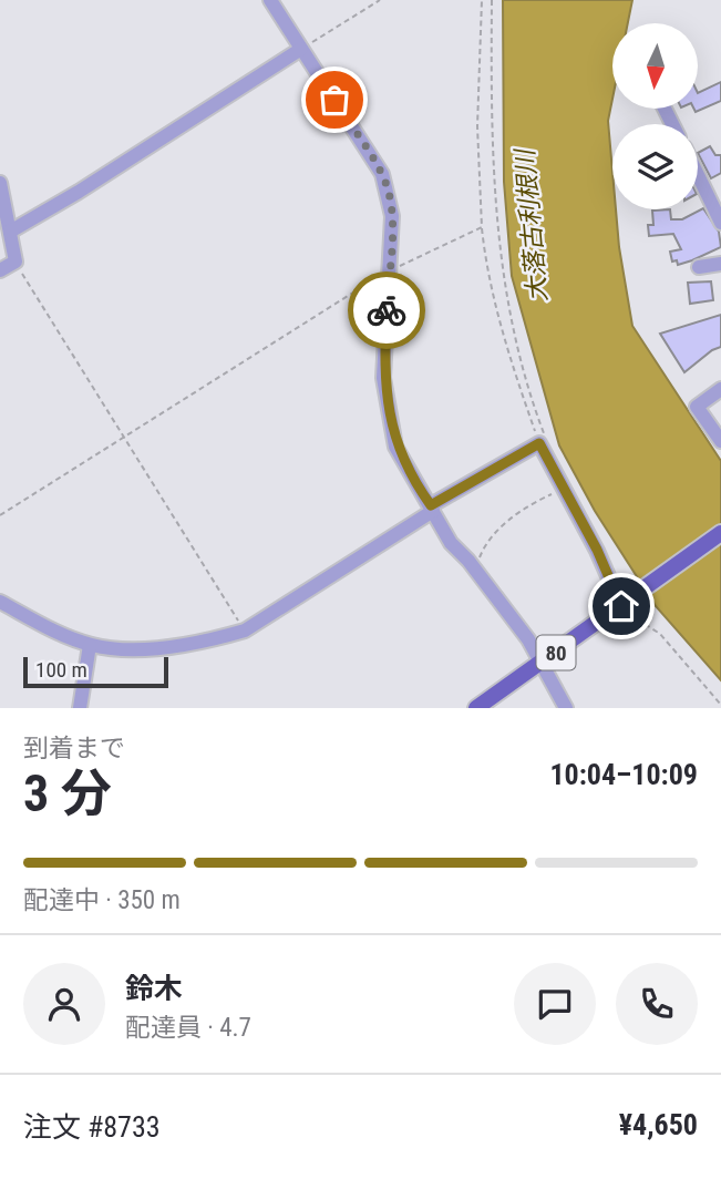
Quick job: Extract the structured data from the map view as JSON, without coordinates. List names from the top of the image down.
{
  "streets": {
    "main road": ["80"]
  },
  "water": ["大落古利根川"],
  "scale_bar": "100 m",
  "north": "bottom",
  "page": {
    "scale": "100 m",
    "heading": ["3 分", "到着まで", "10:04–10:09"],
    "panel": [
      "鈴木",
      "配達員 · 4.7",
      "注文 #8733",
      "¥4,650"
    ],
    "bar": "配達中 · 350 m"
  }
}
